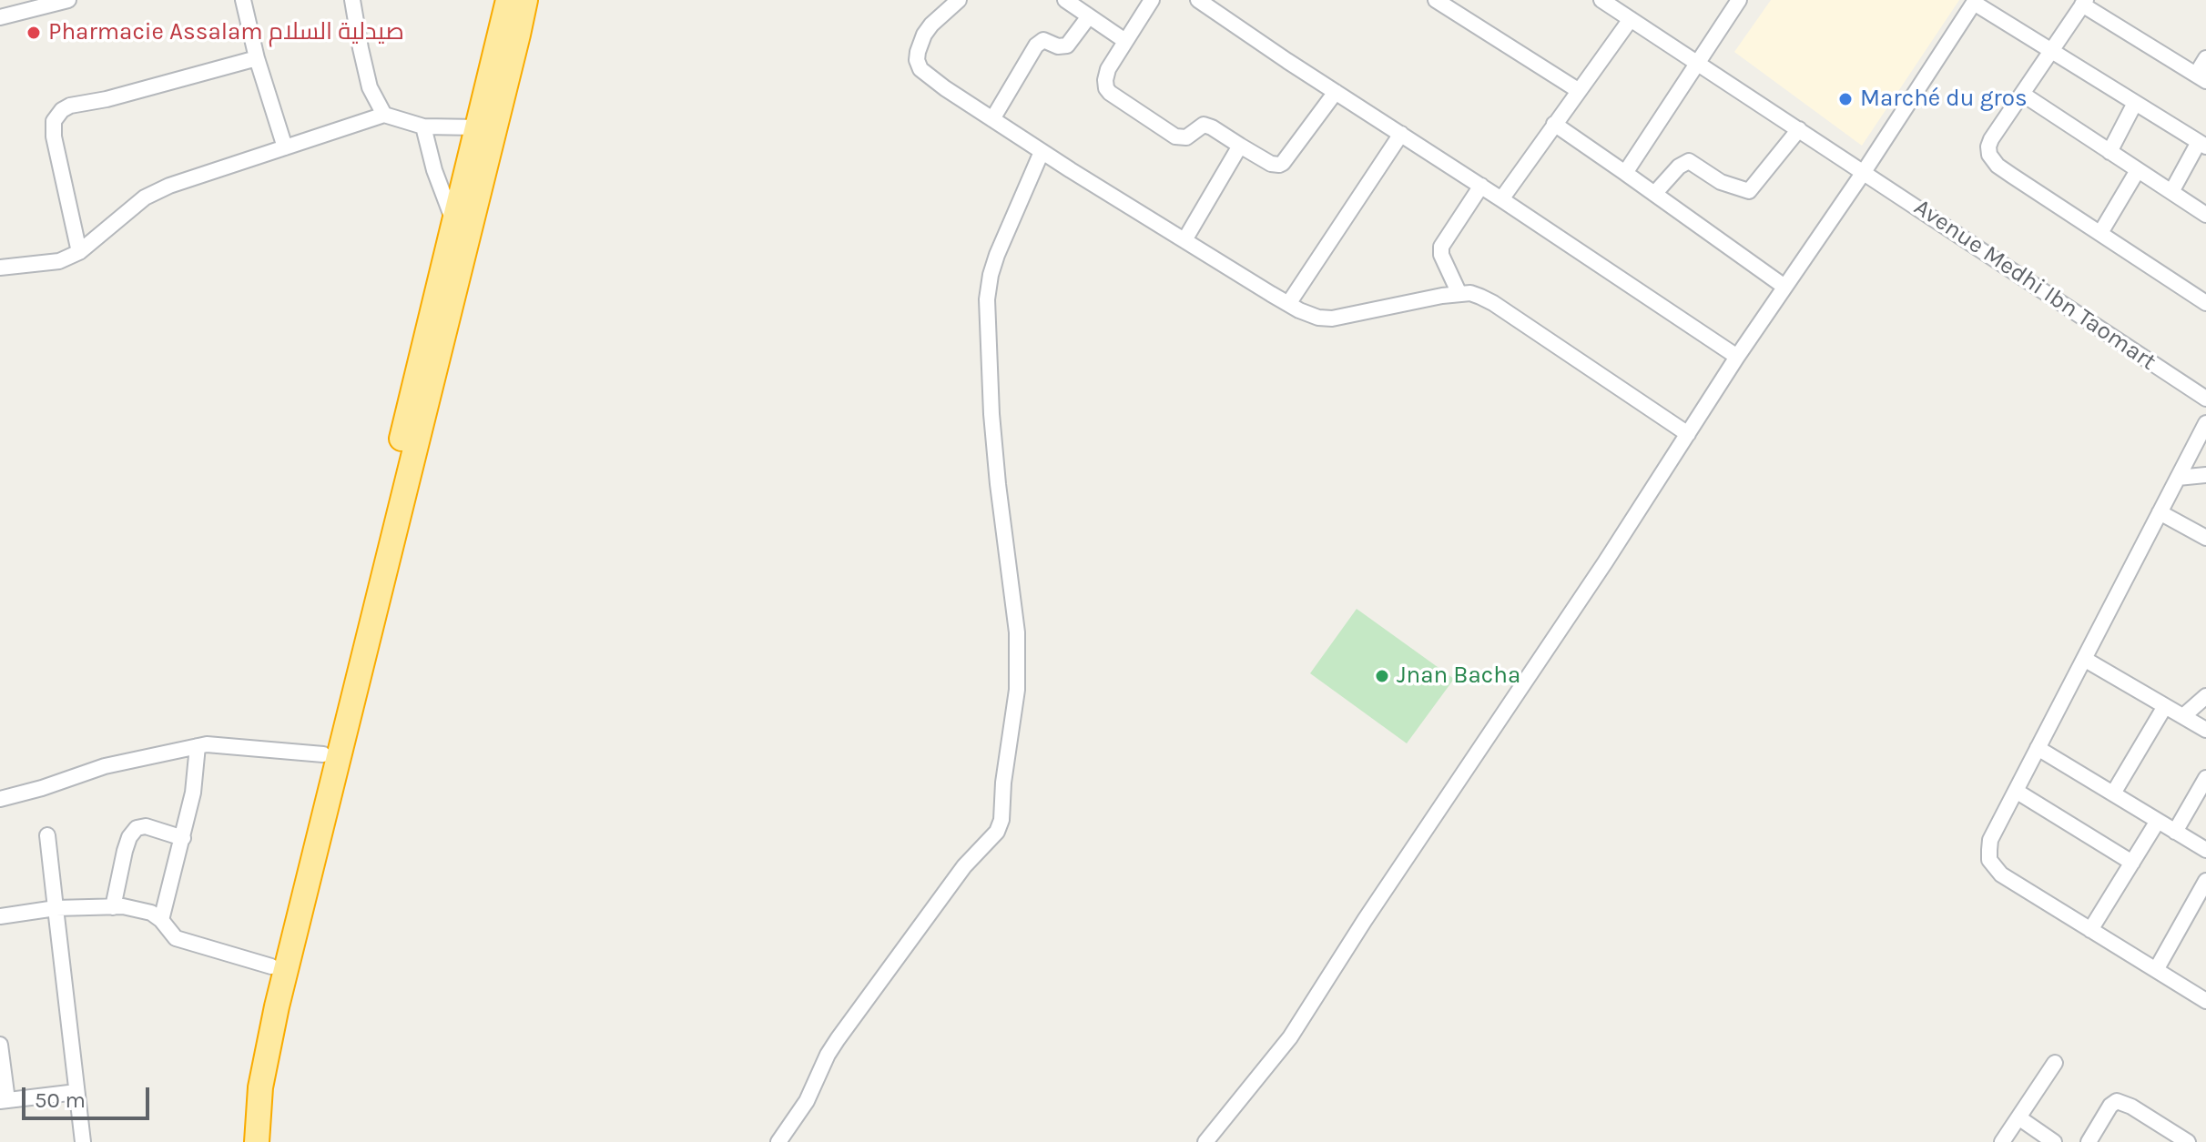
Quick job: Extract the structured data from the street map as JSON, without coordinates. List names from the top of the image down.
{
  "streets": {
    "street": ["Avenue Medhi Ibn Taomart"]
  },
  "places": ["Pharmacie Assalam صيدلية السلام", "Marché du gros", "Jnan Bacha"],
  "scale_bar": "50 m"
}
